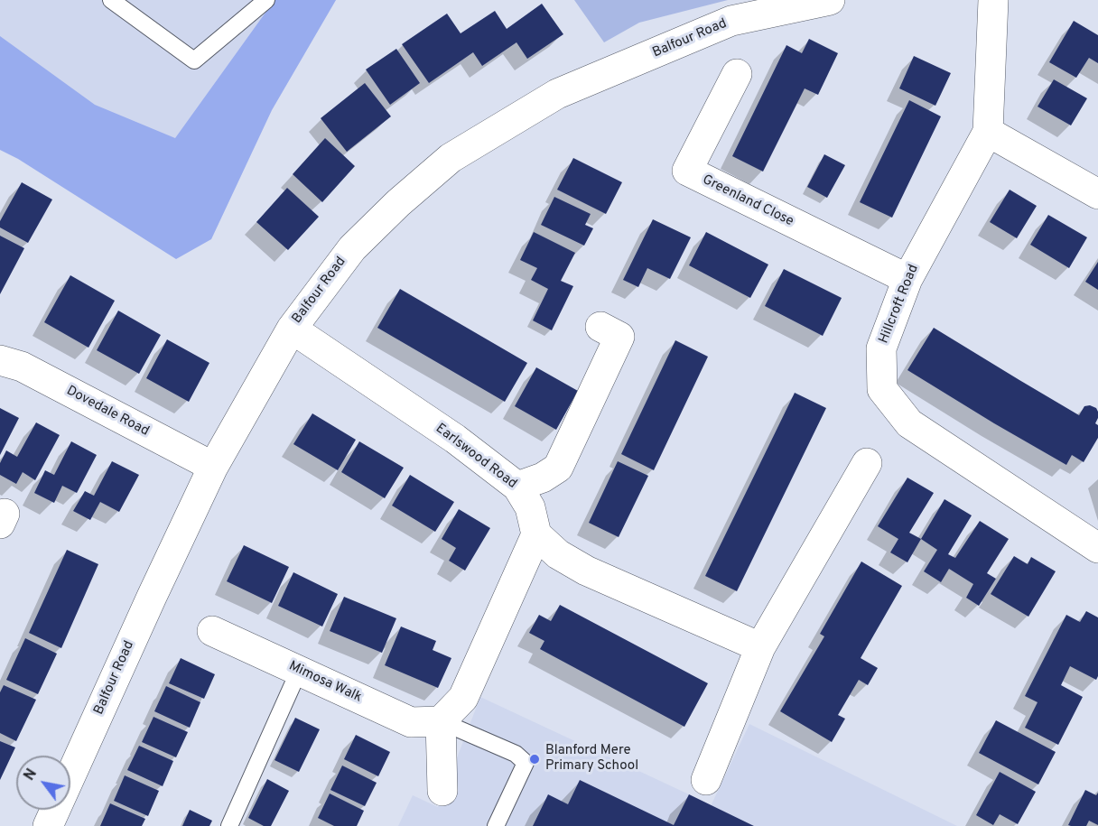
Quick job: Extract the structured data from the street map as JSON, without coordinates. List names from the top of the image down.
{
  "streets": {
    "street": [
      "Balfour Road",
      "Greenland Close",
      "Hillcroft Road",
      "Dovedale Road",
      "Earlswood Road",
      "Mimosa Walk"
    ]
  },
  "crossings": [
    ["Balfour Road", "Dovedale Road"],
    ["Balfour Road", "Earlswood Road"],
    ["Greenland Close", "Hillcroft Road"]
  ],
  "places": ["Blanford Mere Primary School"],
  "north": "top left"
}
